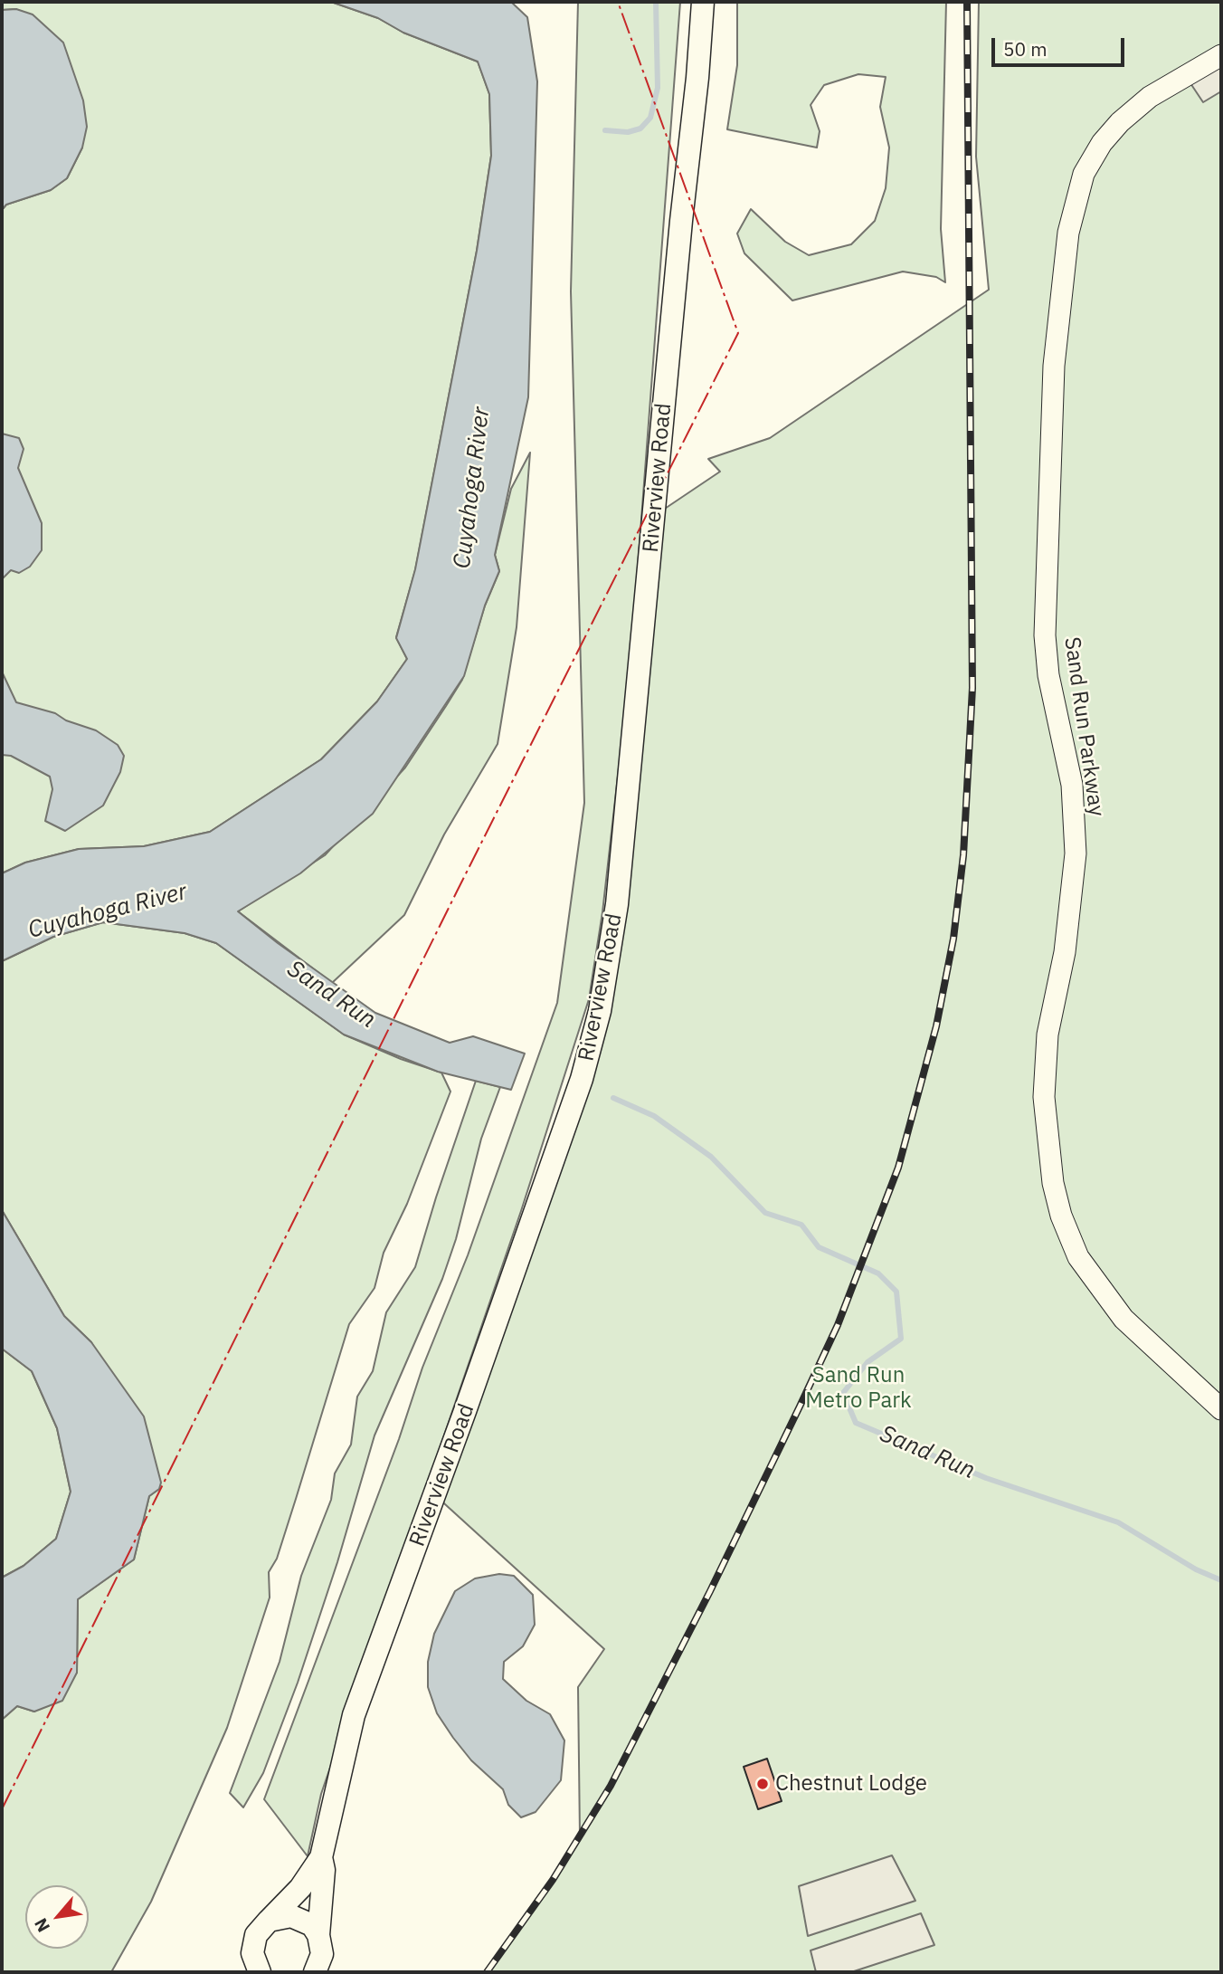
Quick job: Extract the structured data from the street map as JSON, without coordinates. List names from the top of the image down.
{
  "streets": {
    "main road": ["Riverview Road"],
    "street": ["Sand Run Parkway"]
  },
  "water": ["Cuyahoga River", "Sand Run"],
  "parks": ["Sand Run Metro Park"],
  "places": ["Chestnut Lodge"],
  "scale_bar": "50 m",
  "north": "bottom left"
}
